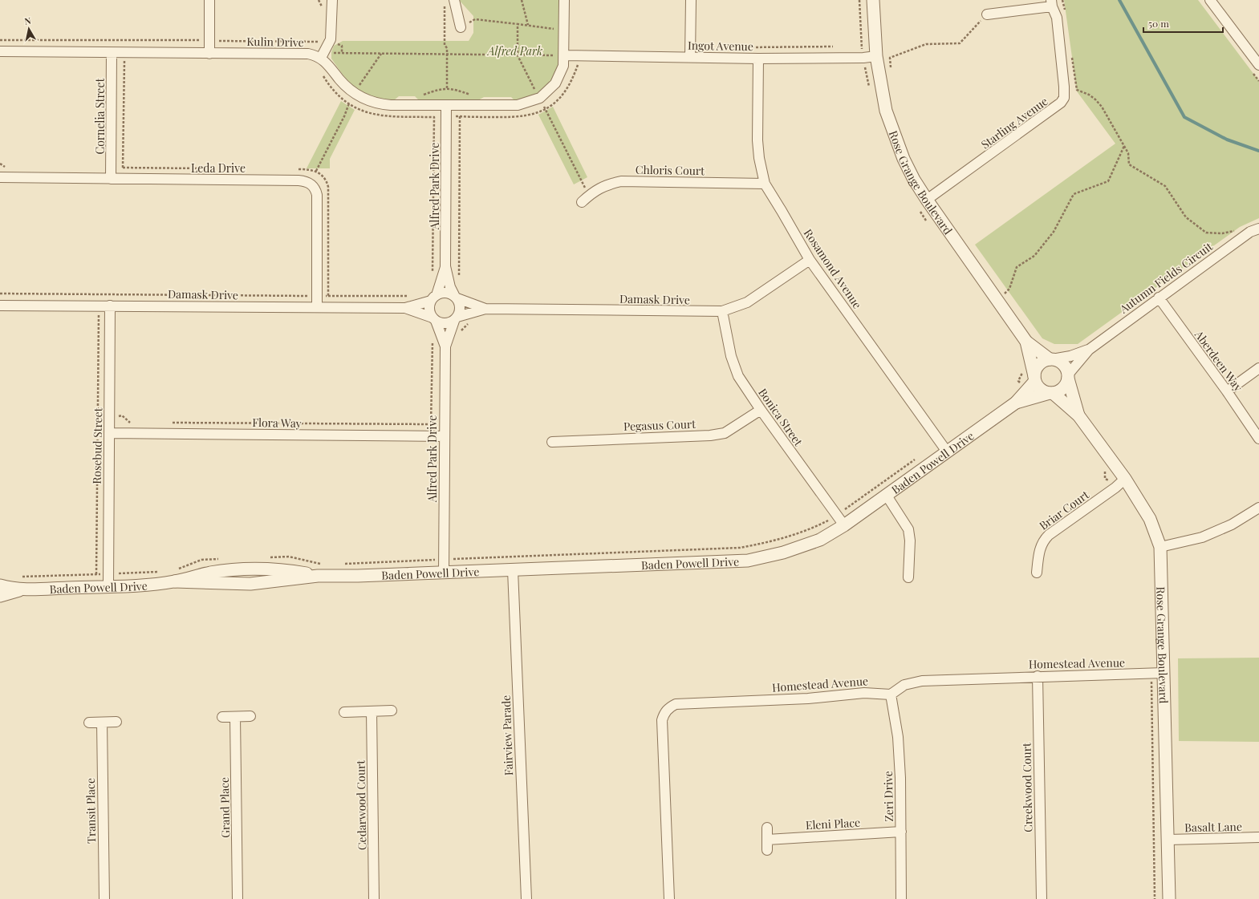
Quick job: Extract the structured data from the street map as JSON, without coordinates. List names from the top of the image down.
{
  "streets": {
    "street": [
      "Kulin Drive",
      "Ingot Avenue",
      "Cornelia Street",
      "Starling Avenue",
      "Leda Drive",
      "Chloris Court",
      "Rose Grange Boulevard",
      "Alfred Park Drive",
      "Rosamond Avenue",
      "Autumn Fields Circuit",
      "Damask Drive",
      "Aberdeen Way",
      "Bonica Street",
      "Flora Way",
      "Pegasus Court",
      "Rosebud Street",
      "Baden Powell Drive",
      "Briar Court",
      "Homestead Avenue",
      "Fairview Parade",
      "Creekwood Court",
      "Zeri Drive",
      "Cedarwood Court",
      "Grand Place",
      "Transit Place",
      "Eleni Place",
      "Basalt Lane"
    ]
  },
  "crossings": [
    ["Kulin Drive", "Cornelia Street"],
    ["Ingot Avenue", "Rose Grange Boulevard"],
    ["Ingot Avenue", "Rosamond Avenue"],
    ["Cornelia Street", "Leda Drive"],
    ["Starling Avenue", "Rose Grange Boulevard"],
    ["Leda Drive", "Damask Drive"],
    ["Chloris Court", "Rosamond Avenue"],
    ["Rose Grange Boulevard", "Autumn Fields Circuit"],
    ["Rose Grange Boulevard", "Baden Powell Drive"],
    ["Rose Grange Boulevard", "Briar Court"],
    ["Rose Grange Boulevard", "Homestead Avenue"],
    ["Rose Grange Boulevard", "Basalt Lane"],
    ["Alfred Park Drive", "Damask Drive"],
    ["Alfred Park Drive", "Flora Way"],
    ["Alfred Park Drive", "Baden Powell Drive"],
    ["Rosamond Avenue", "Damask Drive"],
    ["Rosamond Avenue", "Baden Powell Drive"],
    ["Autumn Fields Circuit", "Aberdeen Way"],
    ["Autumn Fields Circuit", "Baden Powell Drive"],
    ["Damask Drive", "Bonica Street"],
    ["Damask Drive", "Rosebud Street"],
    ["Bonica Street", "Pegasus Court"],
    ["Bonica Street", "Baden Powell Drive"],
    ["Flora Way", "Rosebud Street"],
    ["Rosebud Street", "Baden Powell Drive"],
    ["Baden Powell Drive", "Fairview Parade"],
    ["Homestead Avenue", "Creekwood Court"],
    ["Homestead Avenue", "Zeri Drive"],
    ["Zeri Drive", "Eleni Place"]
  ],
  "parks": ["Alfred Park"],
  "scale_bar": "50 m",
  "north": "top"
}
